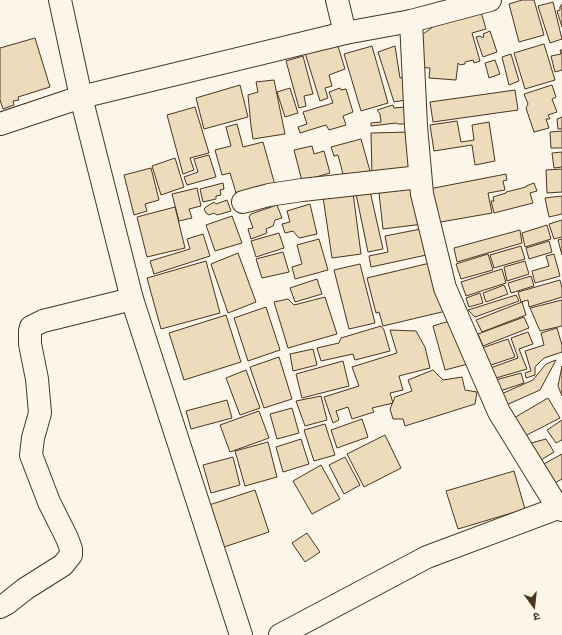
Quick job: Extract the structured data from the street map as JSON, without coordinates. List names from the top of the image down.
{
  "north": "bottom"
}
